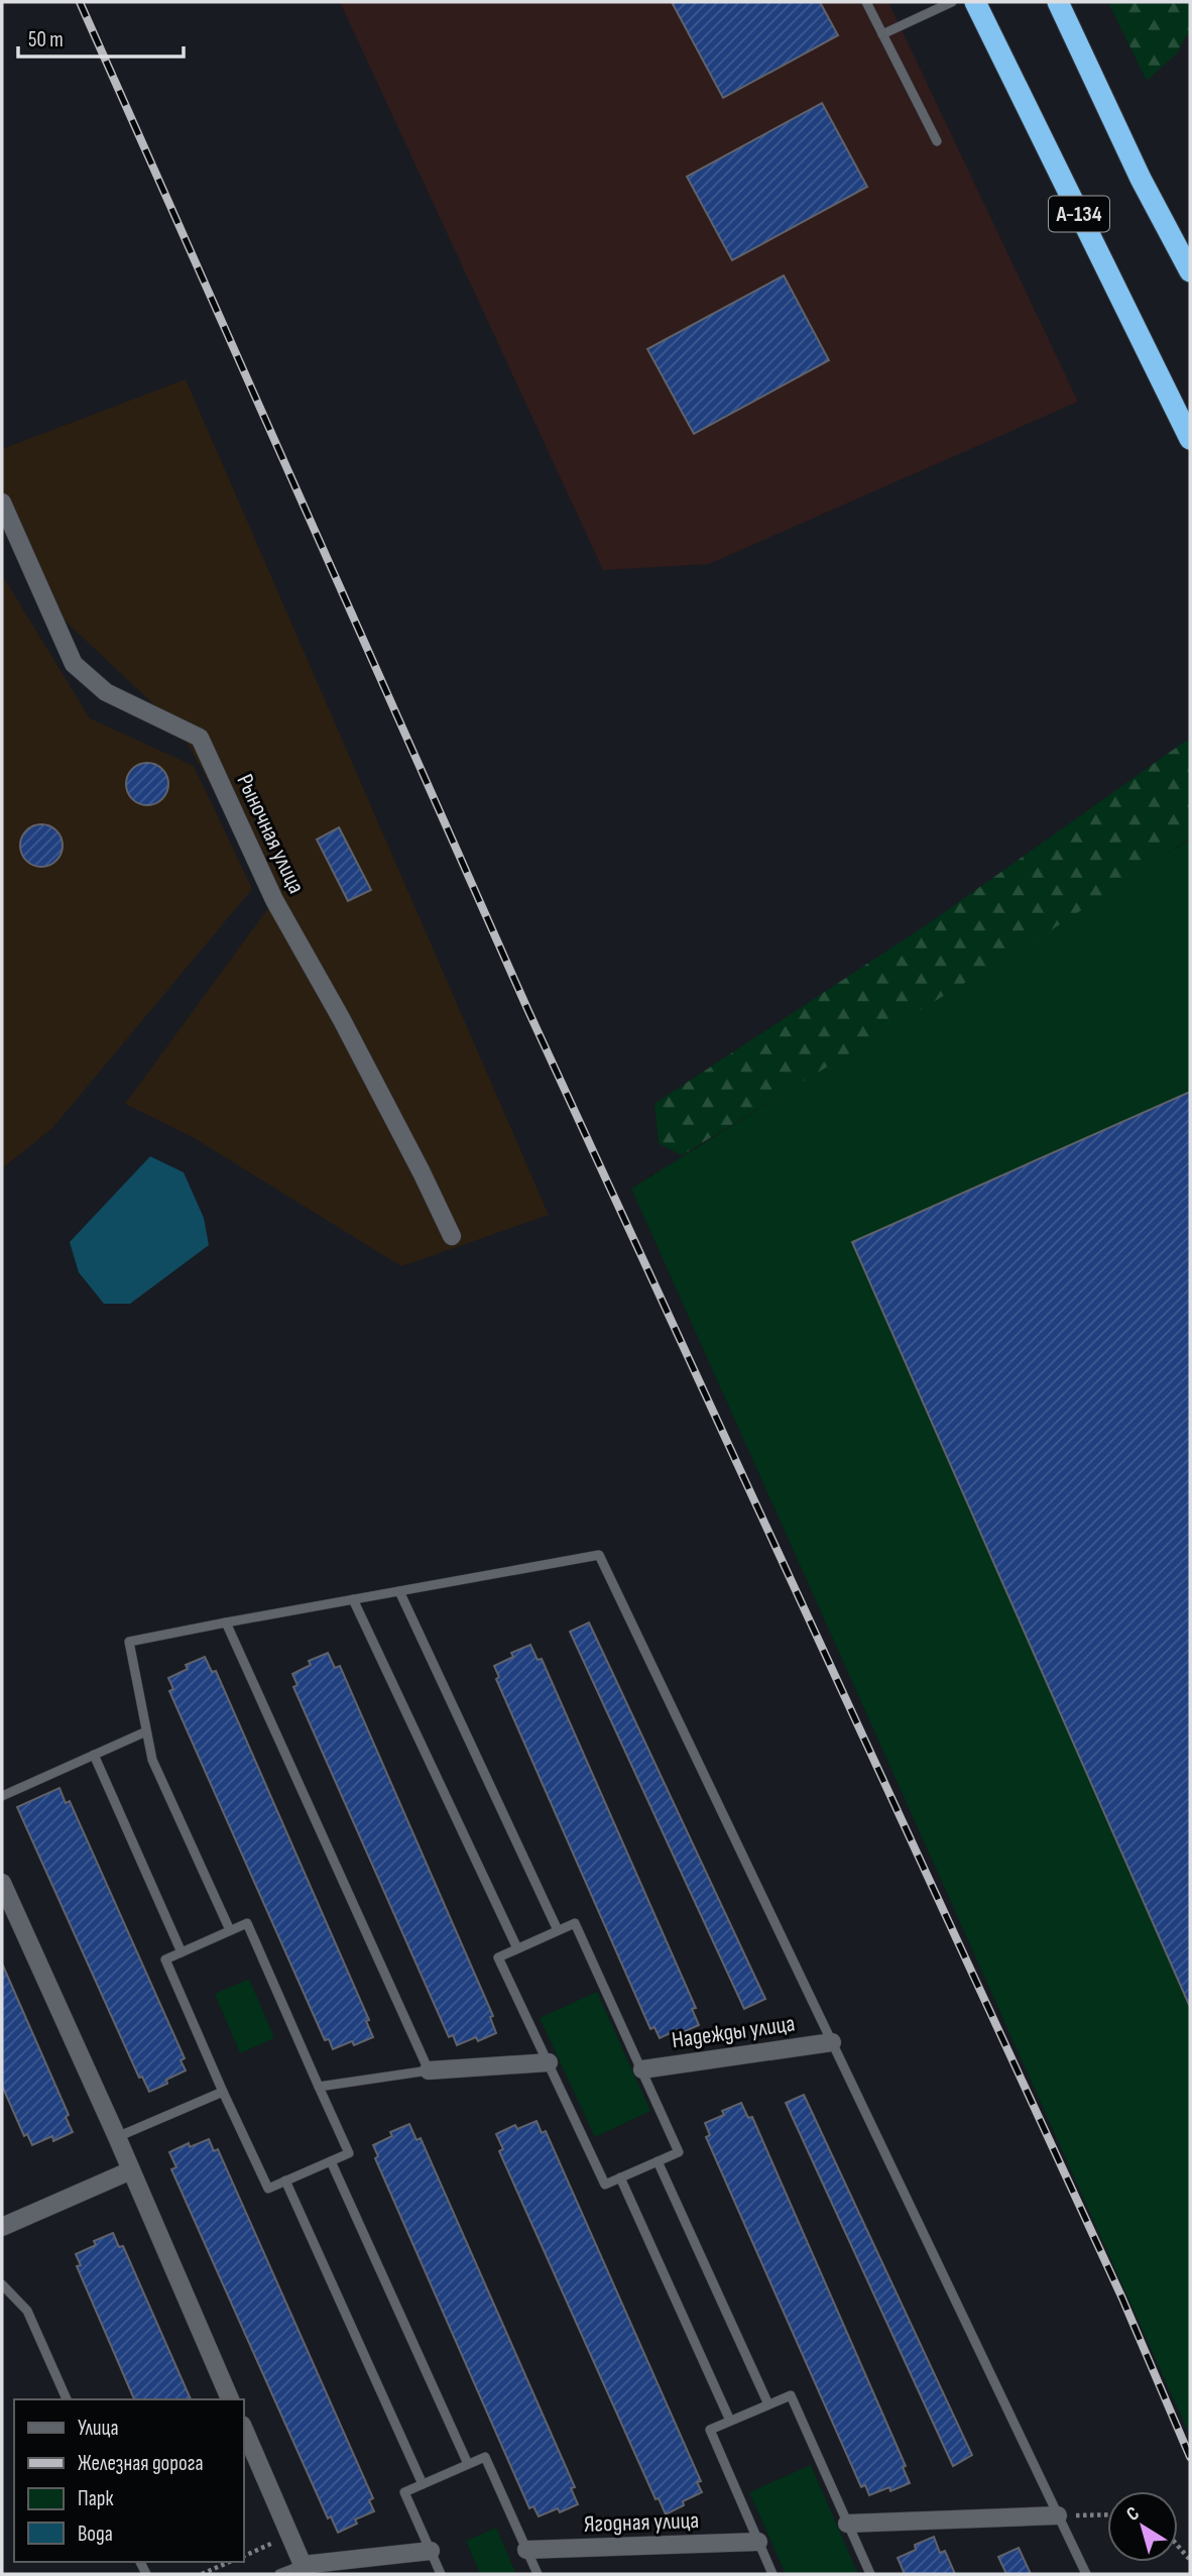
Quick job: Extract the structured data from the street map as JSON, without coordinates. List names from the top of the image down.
{
  "streets": {
    "highway": ["А-134"],
    "street": ["Рыночная улица", "Надежды улица", "Ягодная улица"]
  },
  "legend": [
    "Улица",
    "Железная дорога",
    "Парк",
    "Вода"
  ],
  "scale_bar": "50 m",
  "north": "top left"
}
